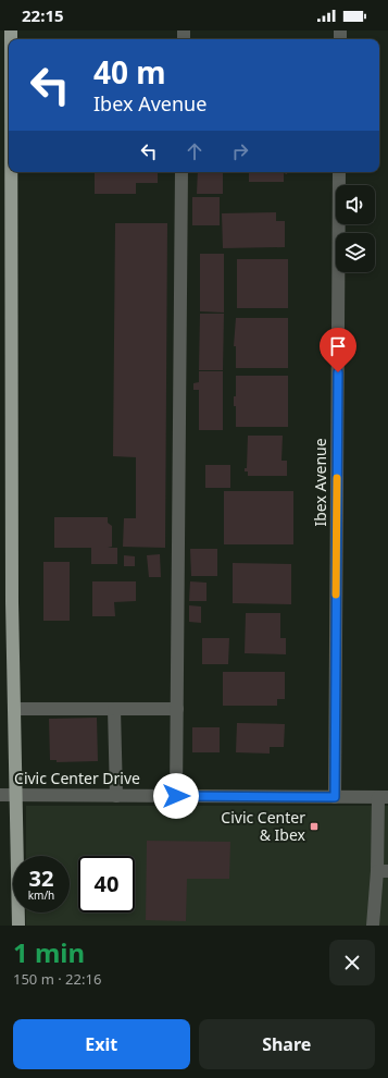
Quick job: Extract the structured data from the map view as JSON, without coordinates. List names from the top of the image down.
{
  "streets": {
    "street": ["Ibex Avenue", "Civic Center Drive"]
  },
  "crossings": [
    ["Ibex Avenue", "Civic Center Drive"]
  ],
  "places": {
    "transit": ["Civic Center & Ibex"]
  },
  "page": {
    "status": "22:15",
    "turn": ["40 m", "Ibex Avenue"],
    "speed": "32 km/h",
    "limit": "40",
    "heading": ["1 min", "150 m · 22:16"],
    "buttons": ["Exit", "Share"]
  }
}
